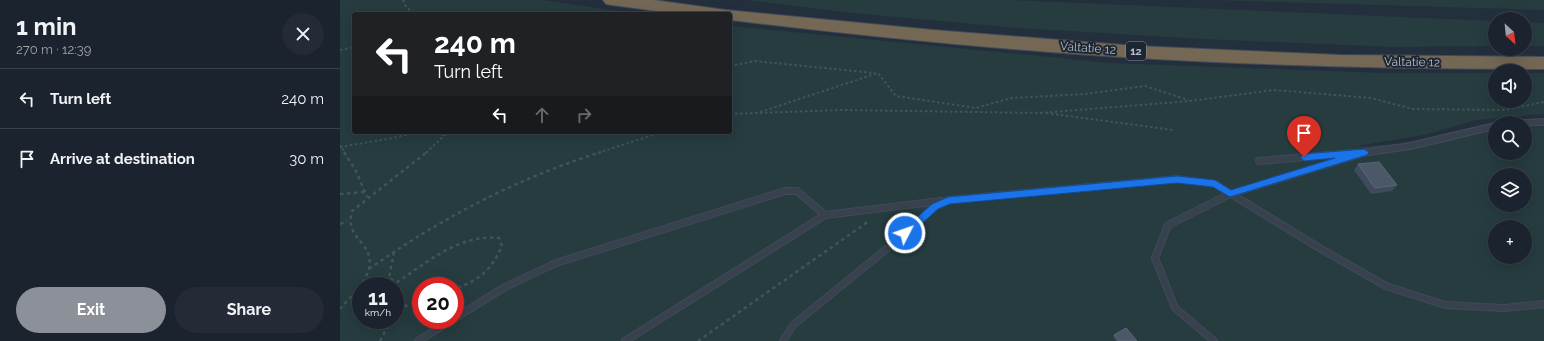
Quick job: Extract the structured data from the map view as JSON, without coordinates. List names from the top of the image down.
{
  "streets": {
    "highway": ["Valtatie 12", "12"]
  },
  "north": "bottom right",
  "page": {
    "heading": ["1 min", "270 m · 12:39"],
    "map_buttons": "+",
    "turn": ["240 m", "Turn left"],
    "list": [
      {
        "name": "Turn left",
        "value": "240 m"
      },
      {
        "name": "Arrive at destination",
        "value": "30 m"
      }
    ],
    "speed": "11 km/h",
    "limit": "20",
    "buttons": ["Exit", "Share"]
  }
}
